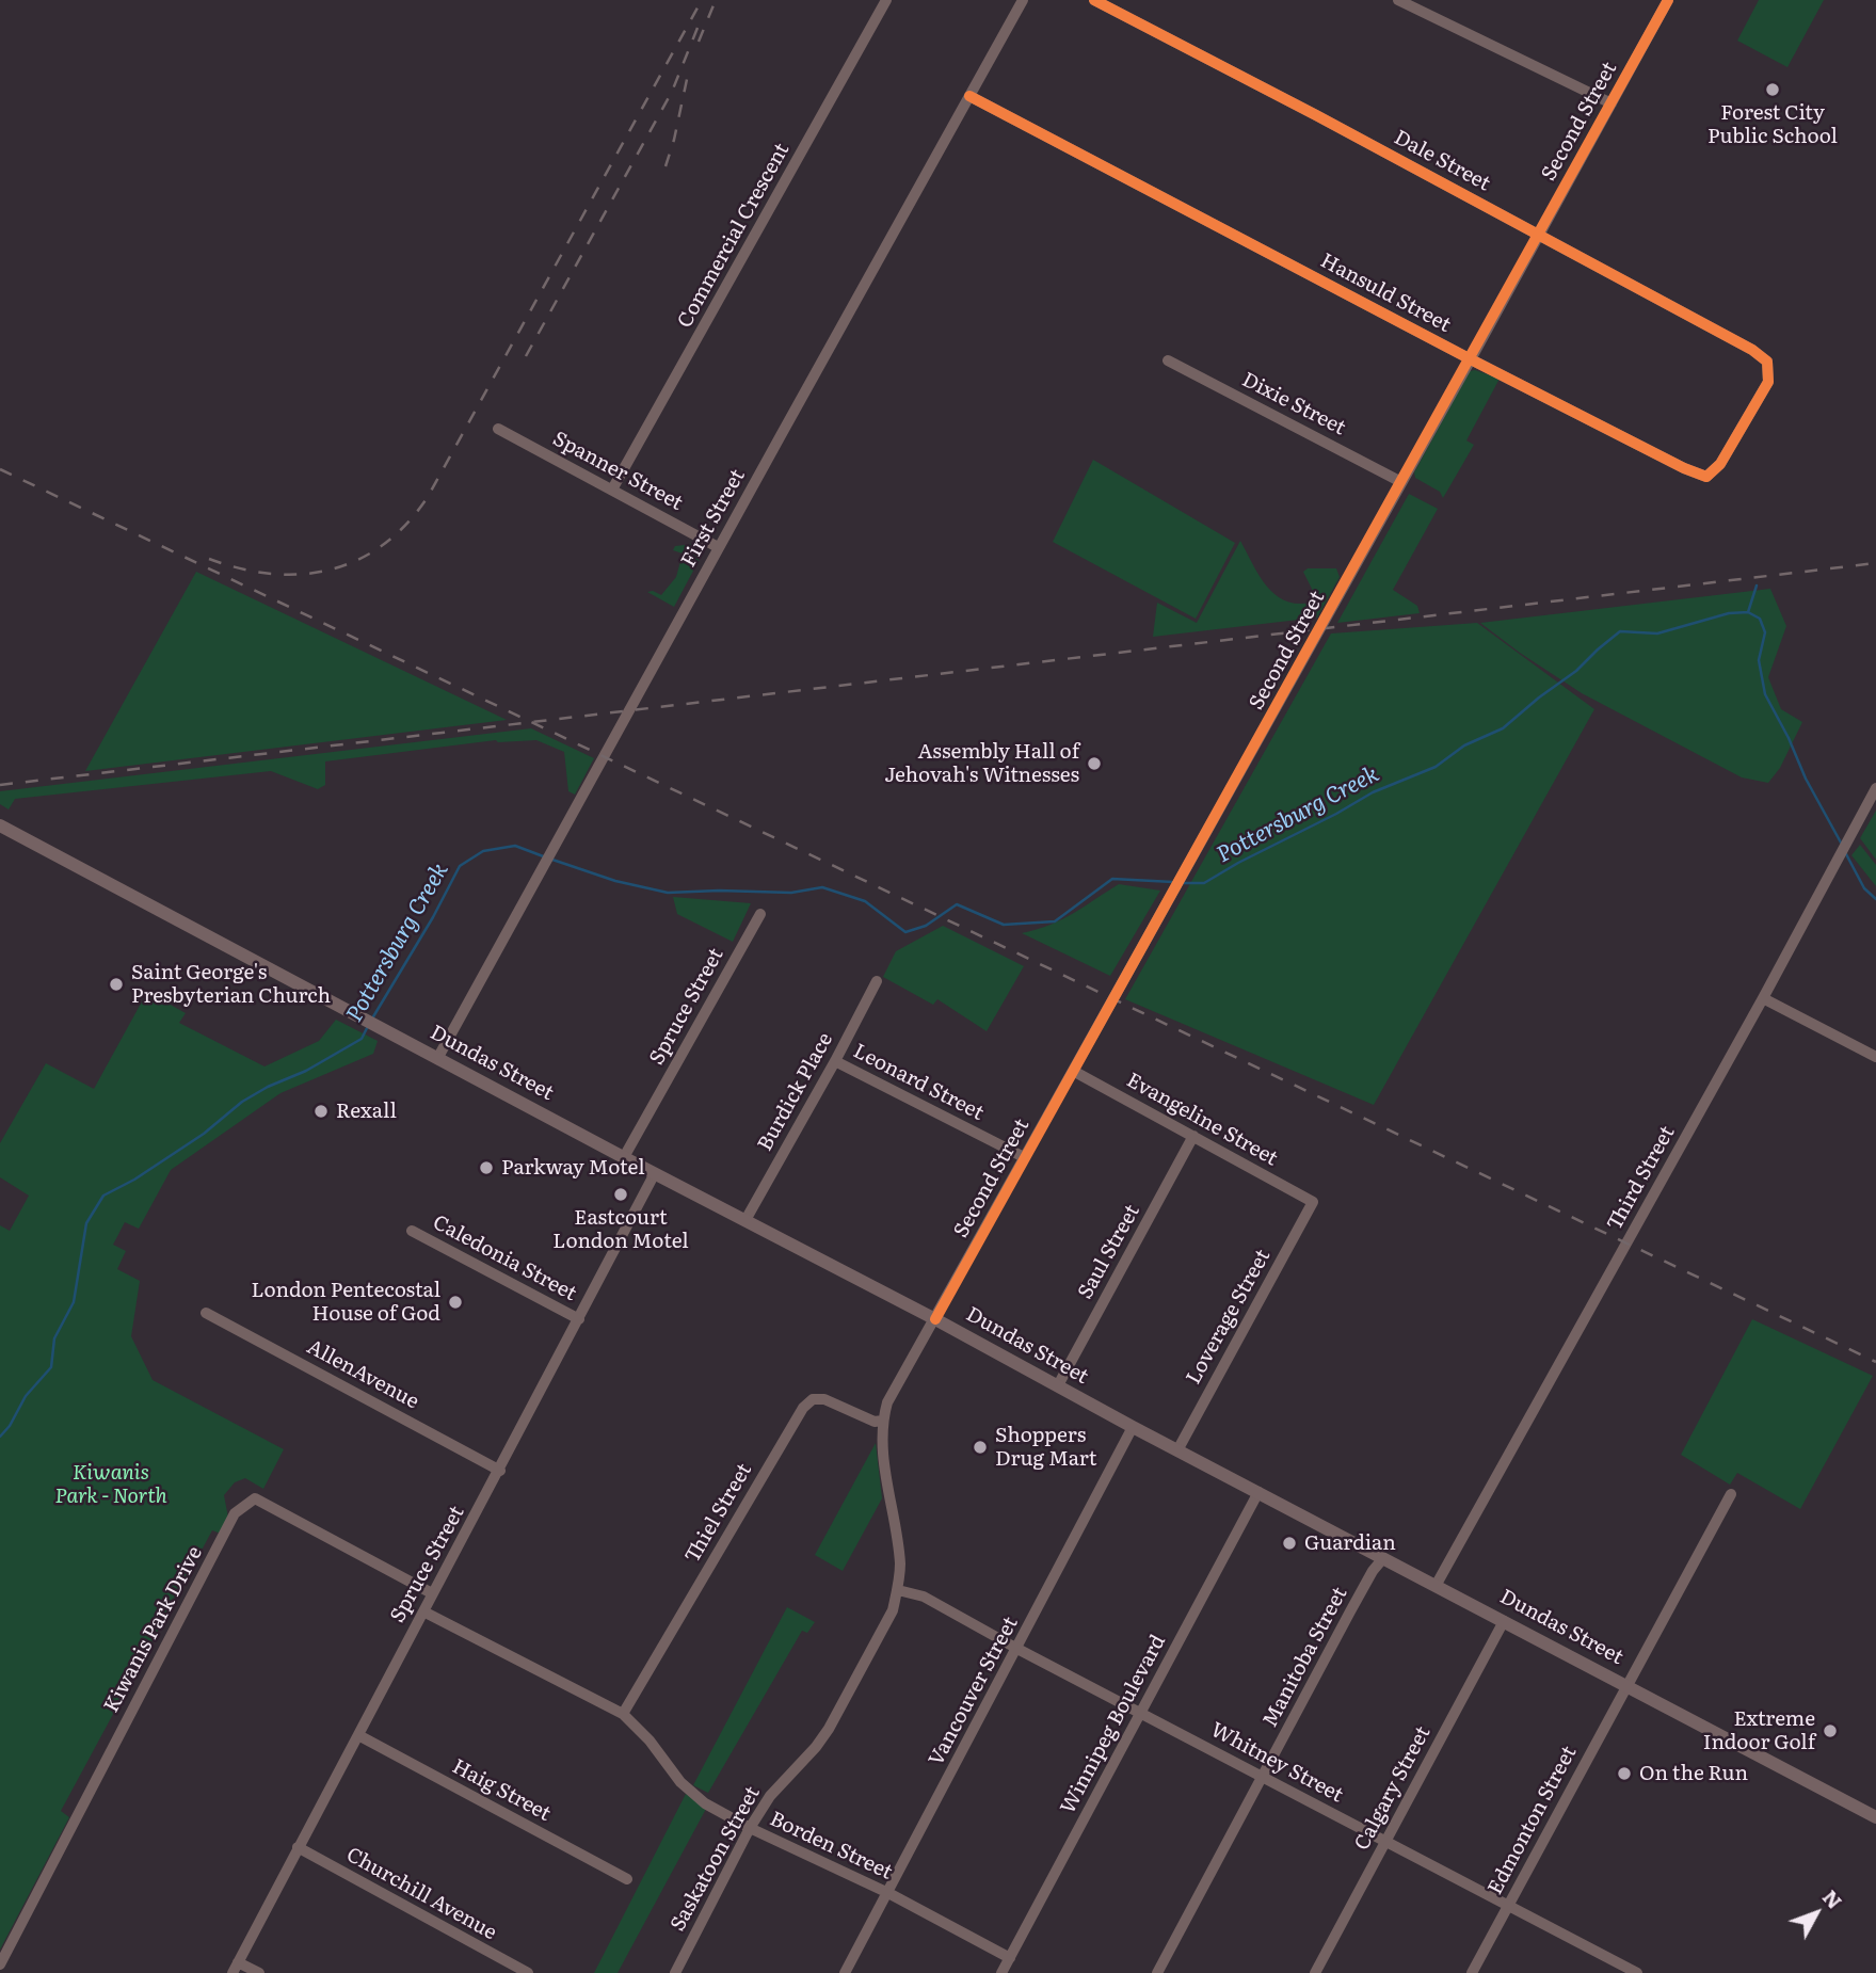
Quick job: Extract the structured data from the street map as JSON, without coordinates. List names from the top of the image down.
{
  "streets": {
    "main road": ["Dundas Street"],
    "street": [
      "Second Street",
      "Dale Street",
      "Commercial Crescent",
      "Hansuld Street",
      "Dixie Street",
      "Spanner Street",
      "First Street",
      "Spruce Street",
      "Leonard Street",
      "Burdick Place",
      "Evangeline Street",
      "Third Street",
      "Saul Street",
      "Caledonia Street",
      "Loverage Street",
      "AllenAvenue",
      "Thiel Street",
      "Kiwanis Park Drive",
      "Manitoba Street",
      "Vancouver Street",
      "Winnipeg Boulevard",
      "Whitney Street",
      "Calgary Street",
      "Haig Street",
      "Edmonton Street",
      "Borden Street",
      "Saskatoon Street",
      "Churchill Avenue"
    ]
  },
  "crossings": [
    ["Second Street", "Dale Street"],
    ["Second Street", "Hansuld Street"],
    ["Second Street", "Dixie Street"],
    ["Second Street", "Dundas Street"],
    ["Second Street", "Leonard Street"],
    ["Second Street", "Evangeline Street"],
    ["Second Street", "Saskatoon Street"],
    ["Dale Street", "Hansuld Street"],
    ["Commercial Crescent", "Spanner Street"],
    ["Hansuld Street", "First Street"],
    ["Spanner Street", "First Street"],
    ["First Street", "Dundas Street"],
    ["Spruce Street", "Dundas Street"],
    ["Spruce Street", "Caledonia Street"],
    ["Spruce Street", "AllenAvenue"],
    ["Spruce Street", "Kiwanis Park Drive"],
    ["Spruce Street", "Haig Street"],
    ["Spruce Street", "Borden Street"],
    ["Spruce Street", "Churchill Avenue"],
    ["Dundas Street", "Burdick Place"],
    ["Dundas Street", "Third Street"],
    ["Dundas Street", "Saul Street"],
    ["Dundas Street", "Loverage Street"],
    ["Dundas Street", "Manitoba Street"],
    ["Dundas Street", "Vancouver Street"],
    ["Dundas Street", "Winnipeg Boulevard"],
    ["Dundas Street", "Calgary Street"],
    ["Dundas Street", "Edmonton Street"],
    ["Dundas Street", "Saskatoon Street"],
    ["Leonard Street", "Burdick Place"],
    ["Evangeline Street", "Saul Street"],
    ["Evangeline Street", "Loverage Street"],
    ["Thiel Street", "Borden Street"],
    ["Thiel Street", "Saskatoon Street"],
    ["Manitoba Street", "Whitney Street"],
    ["Vancouver Street", "Whitney Street"],
    ["Vancouver Street", "Borden Street"],
    ["Winnipeg Boulevard", "Whitney Street"],
    ["Winnipeg Boulevard", "Borden Street"],
    ["Whitney Street", "Calgary Street"],
    ["Whitney Street", "Edmonton Street"],
    ["Whitney Street", "Saskatoon Street"],
    ["Borden Street", "Saskatoon Street"]
  ],
  "water": ["Pottersburg Creek"],
  "parks": ["Kiwanis Park - North"],
  "places": [
    "Forest City Public School",
    "Assembly Hall of Jehovah's Witnesses",
    "Saint George's Presbyterian Church",
    "Rexall",
    "Parkway Motel",
    "Eastcourt London Motel",
    "London Pentecostal House of God",
    "Shoppers Drug Mart",
    "Guardian",
    "Extreme Indoor Golf",
    "On the Run"
  ],
  "north": "top right"
}
